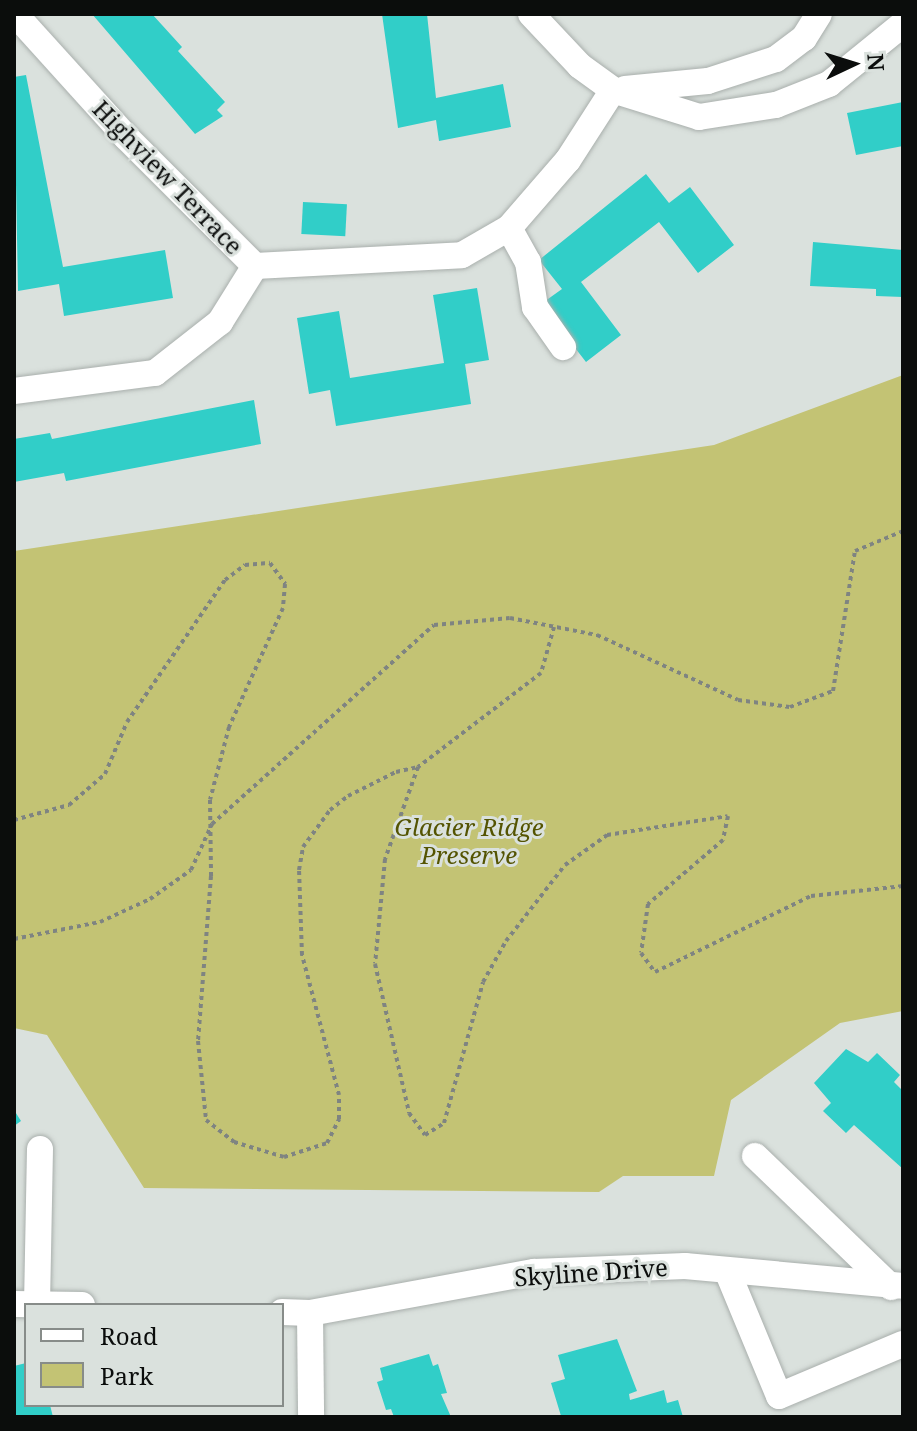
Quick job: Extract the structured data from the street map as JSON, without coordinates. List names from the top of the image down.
{
  "streets": {
    "street": ["Highview Terrace", "Skyline Drive"]
  },
  "parks": ["Glacier Ridge Preserve"],
  "legend": ["Road", "Park"],
  "north": "right"
}
